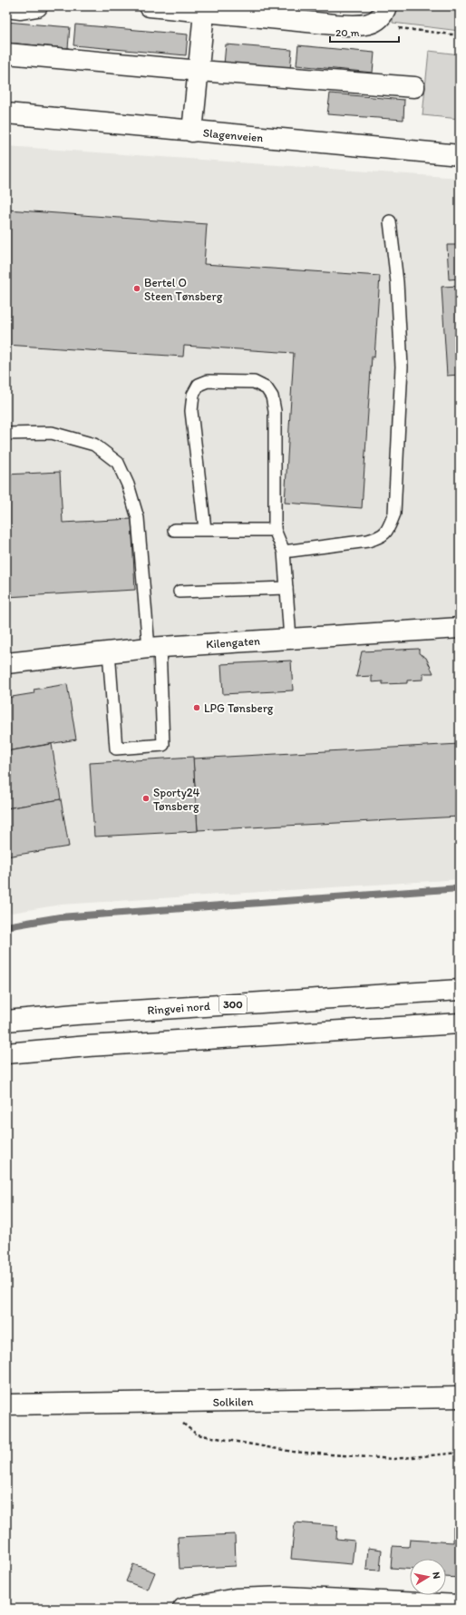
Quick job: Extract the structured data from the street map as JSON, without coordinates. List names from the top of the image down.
{
  "streets": {
    "street": [
      "Slagenveien",
      "Kilengaten",
      "300",
      "Ringvei nord",
      "Solkilen"
    ]
  },
  "places": ["Bertel O Steen Tønsberg", "LPG Tønsberg", "Sporty24 Tønsberg"],
  "scale_bar": "20 m",
  "north": "right"
}
